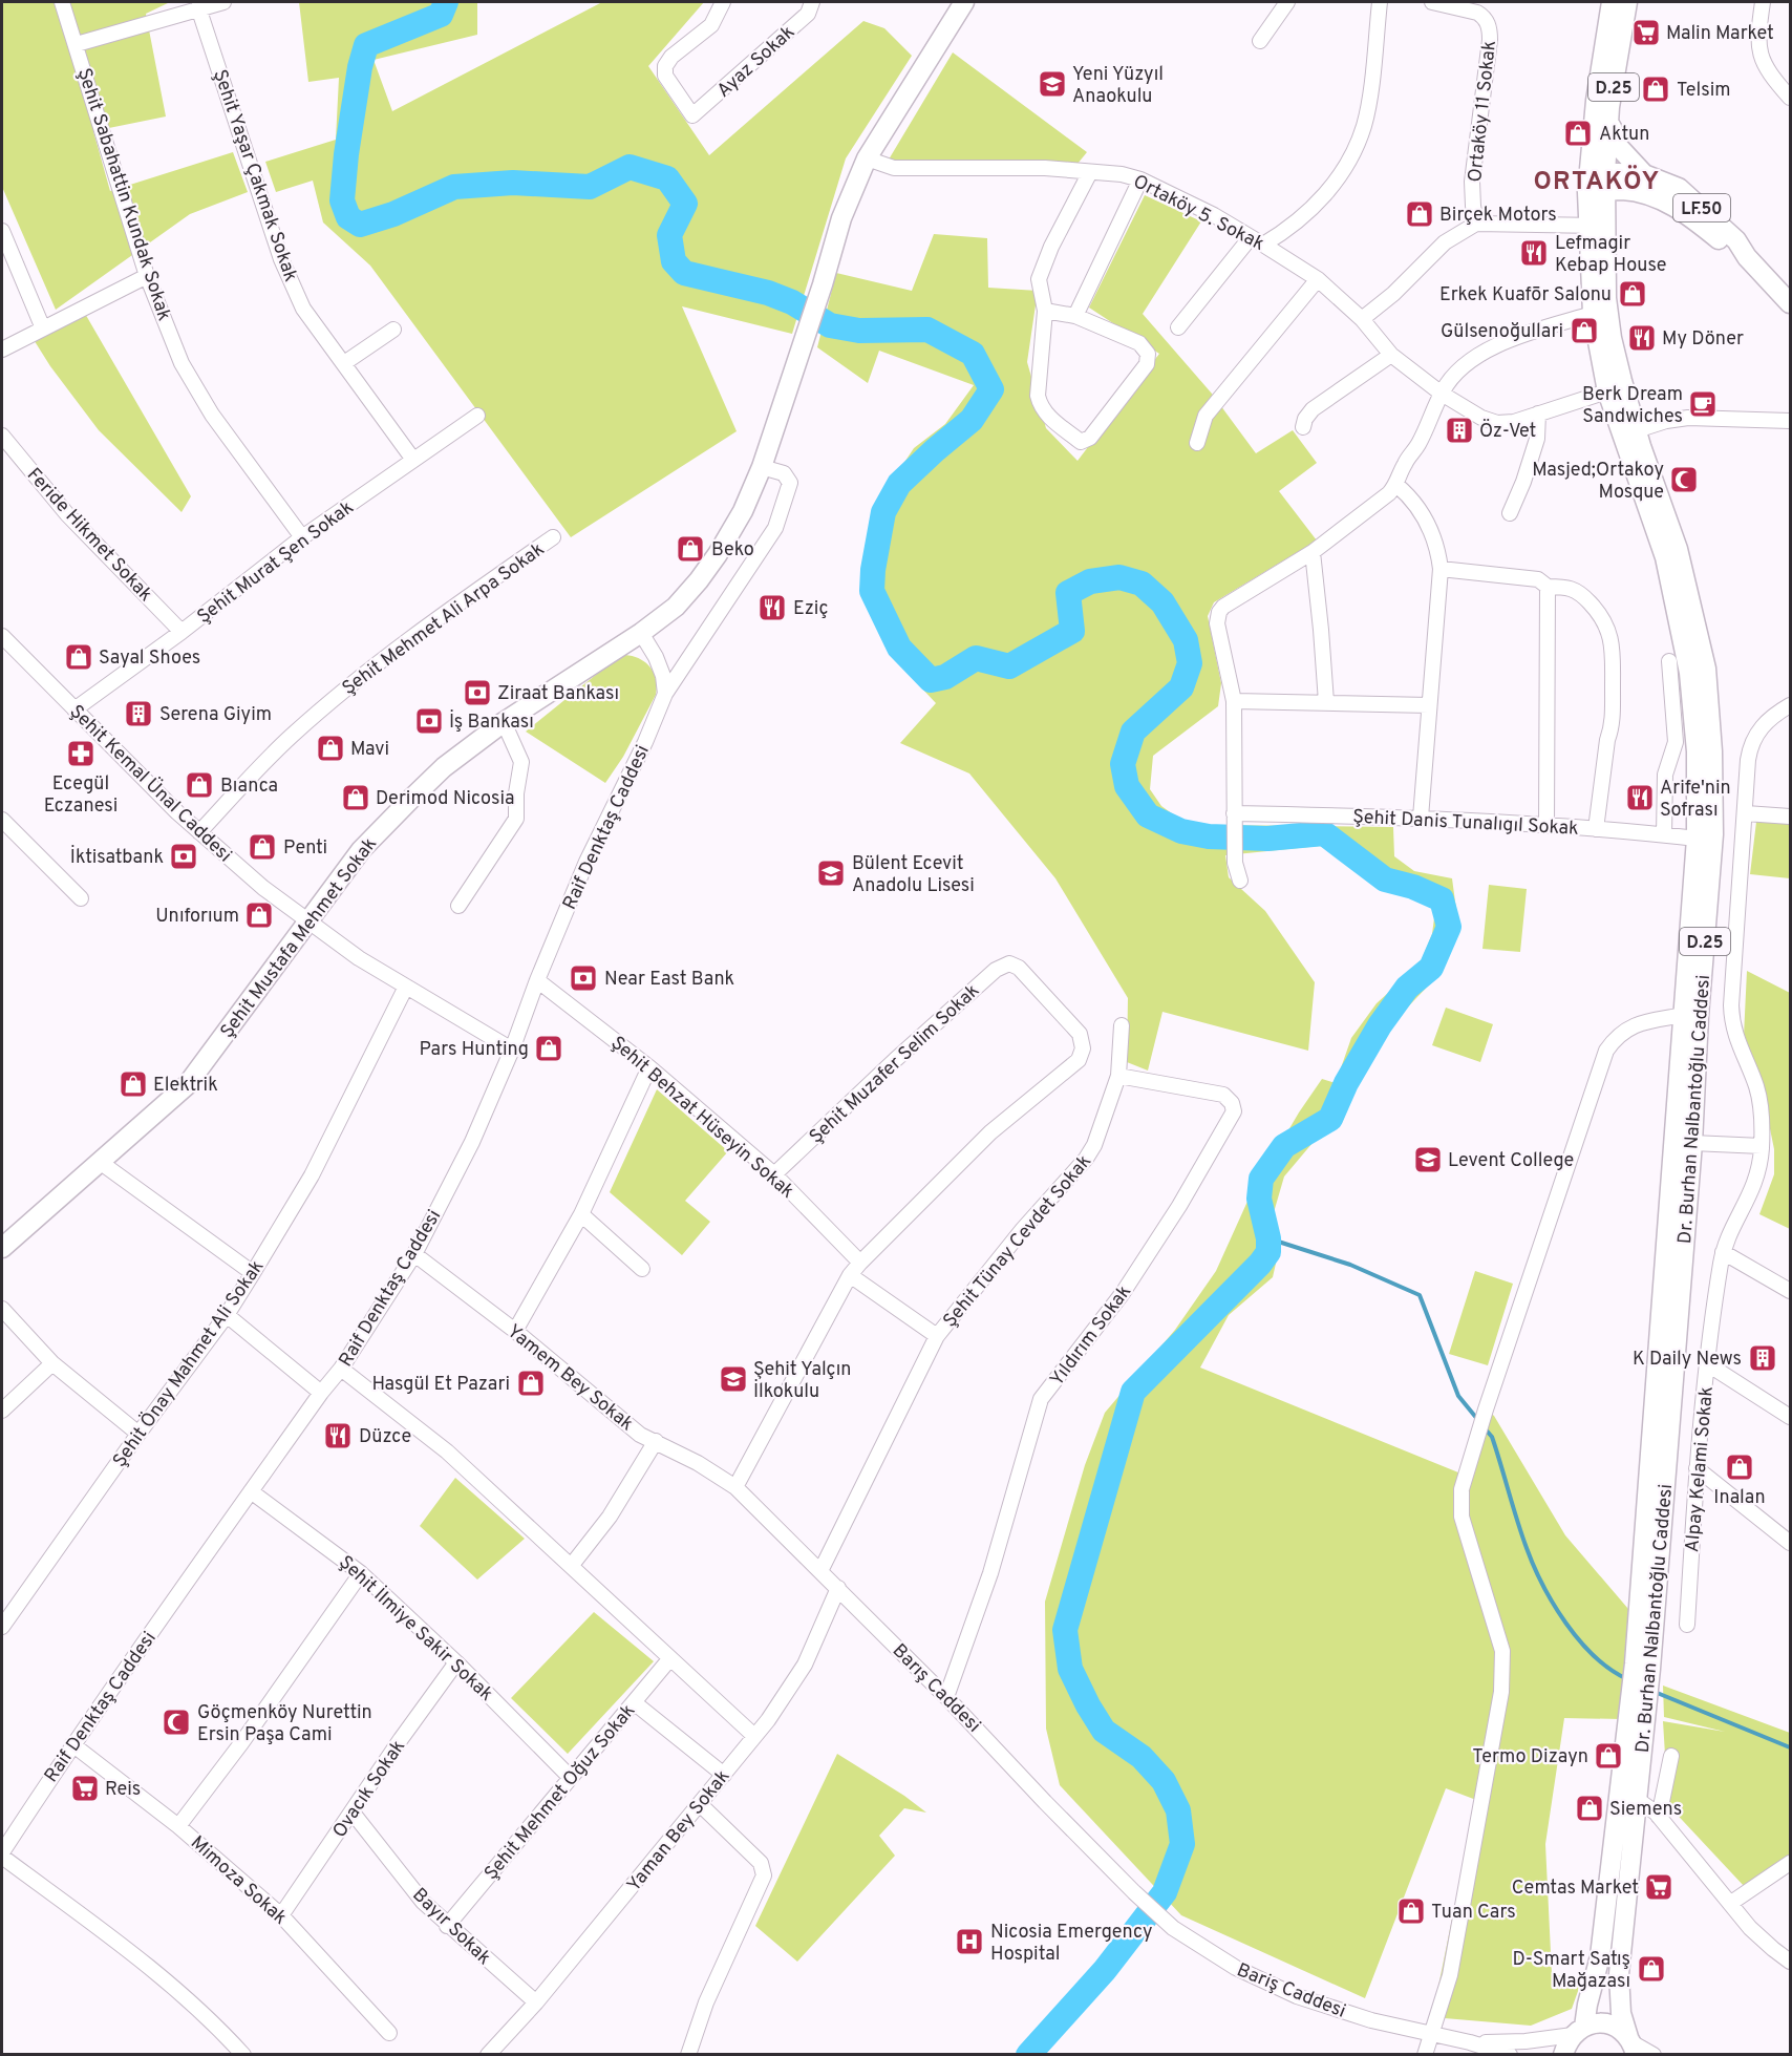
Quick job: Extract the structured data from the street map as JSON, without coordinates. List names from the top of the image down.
{
  "streets": {
    "main road": [
      "D.25",
      "LF.50",
      "Şehit Mustafa Mehmet Sokak",
      "Dr. Burhan Nalbantoğlu Caddesi"
    ],
    "street": [
      "Ayaz Sokak",
      "Ortaköy 11 Sokak",
      "Şehit Yaşar Çakmak Sokak",
      "Şehit Sabahattin Kundak Sokak",
      "Ortaköy 5. Sokak",
      "Feride Hikmet Sokak",
      "Şehit Murat Şen Sokak",
      "Şehit Mehmet Ali Arpa Sokak",
      "Şehit Kemal Ünal Caddesi",
      "Şehit Danis Tunalıgıl Sokak",
      "Raif Denktaş Caddesi",
      "Şehit Muzafer Selim Sokak",
      "Şehit Behzat Hüseyin Sokak",
      "Şehit Tünay Cevdet Sokak",
      "Yıldırım Sokak",
      "Şehit Önay Mahmet Ali Sokak",
      "Yamem Bey Sokak",
      "Alpay Kelami Sokak",
      "Şehit İlmiye Sakir Sokak",
      "Barış Caddesi",
      "Ovacık Sokak",
      "Şehit Mehmet Oğuz Sokak",
      "Yaman Bey Sokak",
      "Mimoza Sokak",
      "Bayır Sokak",
      "Bariş Caddesi"
    ]
  },
  "crossings": [
    ["D.25", "LF.50"],
    ["D.25", "Dr. Burhan Nalbantoğlu Caddesi"],
    ["D.25", "Bariş Caddesi"],
    ["Şehit Yaşar Çakmak Sokak", "Şehit Murat Şen Sokak"],
    ["Şehit Sabahattin Kundak Sokak", "Şehit Murat Şen Sokak"],
    ["Ortaköy 5. Sokak", "Şehit Mustafa Mehmet Sokak"],
    ["Ortaköy 5. Sokak", "Dr. Burhan Nalbantoğlu Caddesi"],
    ["Feride Hikmet Sokak", "Şehit Murat Şen Sokak"],
    ["Şehit Murat Şen Sokak", "Şehit Kemal Ünal Caddesi"],
    ["Şehit Mehmet Ali Arpa Sokak", "Şehit Kemal Ünal Caddesi"],
    ["Şehit Kemal Ünal Caddesi", "Raif Denktaş Caddesi"],
    ["Şehit Kemal Ünal Caddesi", "Şehit Mustafa Mehmet Sokak"],
    ["Şehit Kemal Ünal Caddesi", "Şehit Önay Mahmet Ali Sokak"],
    ["Şehit Danis Tunalıgıl Sokak", "Dr. Burhan Nalbantoğlu Caddesi"],
    ["Raif Denktaş Caddesi", "Şehit Mustafa Mehmet Sokak"],
    ["Raif Denktaş Caddesi", "Şehit Behzat Hüseyin Sokak"],
    ["Raif Denktaş Caddesi", "Yamem Bey Sokak"],
    ["Raif Denktaş Caddesi", "Şehit İlmiye Sakir Sokak"],
    ["Raif Denktaş Caddesi", "Mimoza Sokak"],
    ["Şehit Muzafer Selim Sokak", "Şehit Behzat Hüseyin Sokak"],
    ["Dr. Burhan Nalbantoğlu Caddesi", "Bariş Caddesi"],
    ["Şehit Tünay Cevdet Sokak", "Yıldırım Sokak"],
    ["Şehit Tünay Cevdet Sokak", "Barış Caddesi"],
    ["Yıldırım Sokak", "Barış Caddesi"],
    ["Yamem Bey Sokak", "Barış Caddesi"],
    ["Şehit İlmiye Sakir Sokak", "Ovacık Sokak"],
    ["Şehit İlmiye Sakir Sokak", "Şehit Mehmet Oğuz Sokak"],
    ["Barış Caddesi", "Yaman Bey Sokak"],
    ["Barış Caddesi", "Bariş Caddesi"],
    ["Ovacık Sokak", "Mimoza Sokak"],
    ["Ovacık Sokak", "Bayır Sokak"],
    ["Şehit Mehmet Oğuz Sokak", "Bayır Sokak"],
    ["Yaman Bey Sokak", "Bayır Sokak"]
  ],
  "districts": ["ORTAKÖY"],
  "places": {
    "supermarket": ["Malin Market", "Reis", "Cemtas Market"],
    "school or university": [
      "Yeni Yüzyıl Anaokulu",
      "Bülent Ecevit Anadolu Lisesi",
      "Levent College",
      "Şehit Yalçın İlkokulu"
    ],
    "shop": [
      "Telsim",
      "Aktun",
      "Birçek Motors",
      "Erkek Kuafōr Salonu",
      "Gülsenoğullari",
      "Beko",
      "Sayal Shoes",
      "Mavi",
      "Bıanca",
      "Derimod Nicosia",
      "Penti",
      "Unıforıum",
      "Pars Hunting",
      "Elektrik",
      "Hasgül Et Pazari",
      "Inalan",
      "Termo Dizayn",
      "Siemens",
      "Tuan Cars",
      "D-Smart Satış Mağazası"
    ],
    "restaurant": [
      "Lefmagir Kebap House",
      "My Döner",
      "Eziç",
      "Arife'nin Sofrası",
      "Düzce"
    ],
    "cafe": ["Berk Dream Sandwiches"],
    "building": ["Öz-Vet", "Serena Giyim", "K Daily News"],
    "mosque": ["Masjed;Ortakoy Mosque", "Göçmenköy Nurettin Ersin Paşa Cami"],
    "bank": [
      "Ziraat Bankası",
      "İş Bankası",
      "İktisatbank",
      "Near East Bank"
    ],
    "pharmacy": ["Ecegül Eczanesi"],
    "hospital": ["Nicosia Emergency Hospital"]
  }
}
